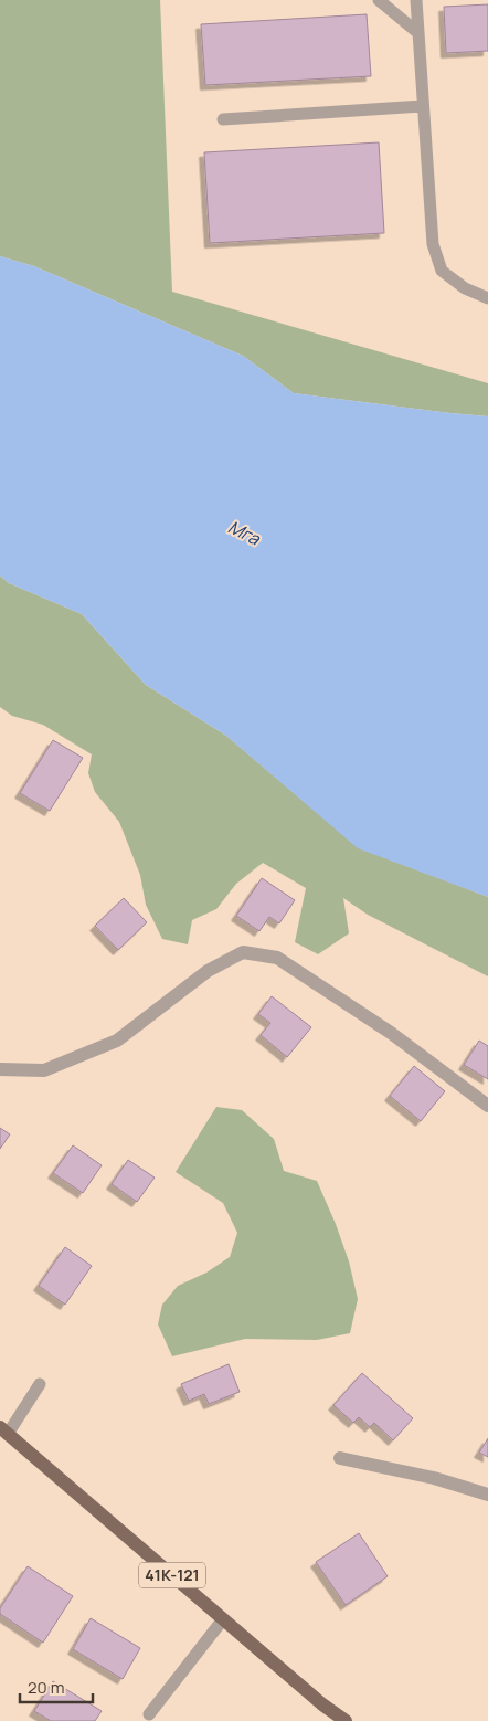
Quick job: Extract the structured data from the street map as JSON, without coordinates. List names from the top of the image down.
{
  "streets": {
    "main road": ["41К-121"]
  },
  "water": ["Мга"],
  "scale_bar": "20 m"
}
